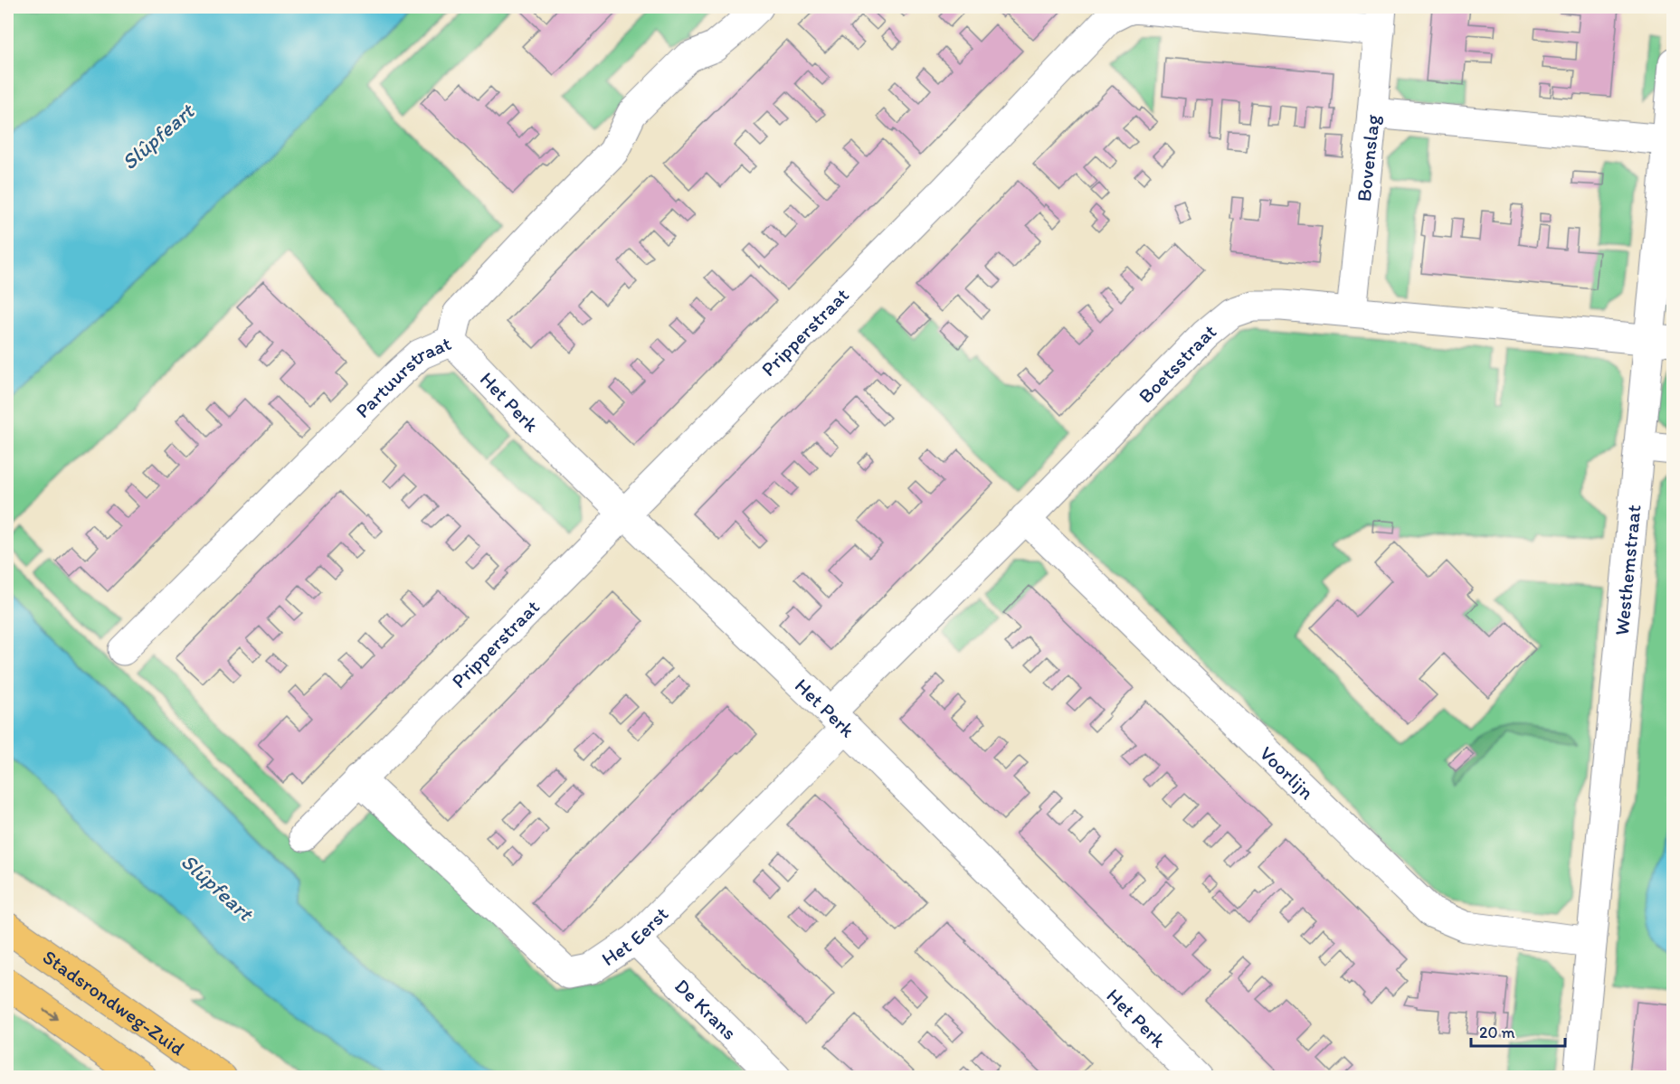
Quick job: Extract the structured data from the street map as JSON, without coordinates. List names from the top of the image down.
{
  "streets": {
    "highway": ["Stadsrondweg-Zuid"],
    "street": [
      "Bovenslag",
      "Pripperstraat",
      "Boetsstraat",
      "Partuurstraat",
      "Het Perk",
      "Westhemstraat",
      "Voorlijn",
      "Het Eerst",
      "De Krans"
    ]
  },
  "crossings": [
    ["Bovenslag", "Pripperstraat"],
    ["Bovenslag", "Boetsstraat"],
    ["Pripperstraat", "Het Perk"],
    ["Pripperstraat", "Het Eerst"],
    ["Boetsstraat", "Het Perk"],
    ["Boetsstraat", "Westhemstraat"],
    ["Boetsstraat", "Voorlijn"],
    ["Boetsstraat", "Het Eerst"],
    ["Partuurstraat", "Het Perk"],
    ["Het Perk", "Het Eerst"],
    ["Westhemstraat", "Voorlijn"],
    ["Het Eerst", "De Krans"]
  ],
  "water": ["Slûpfeart"],
  "scale_bar": "20 m"
}
